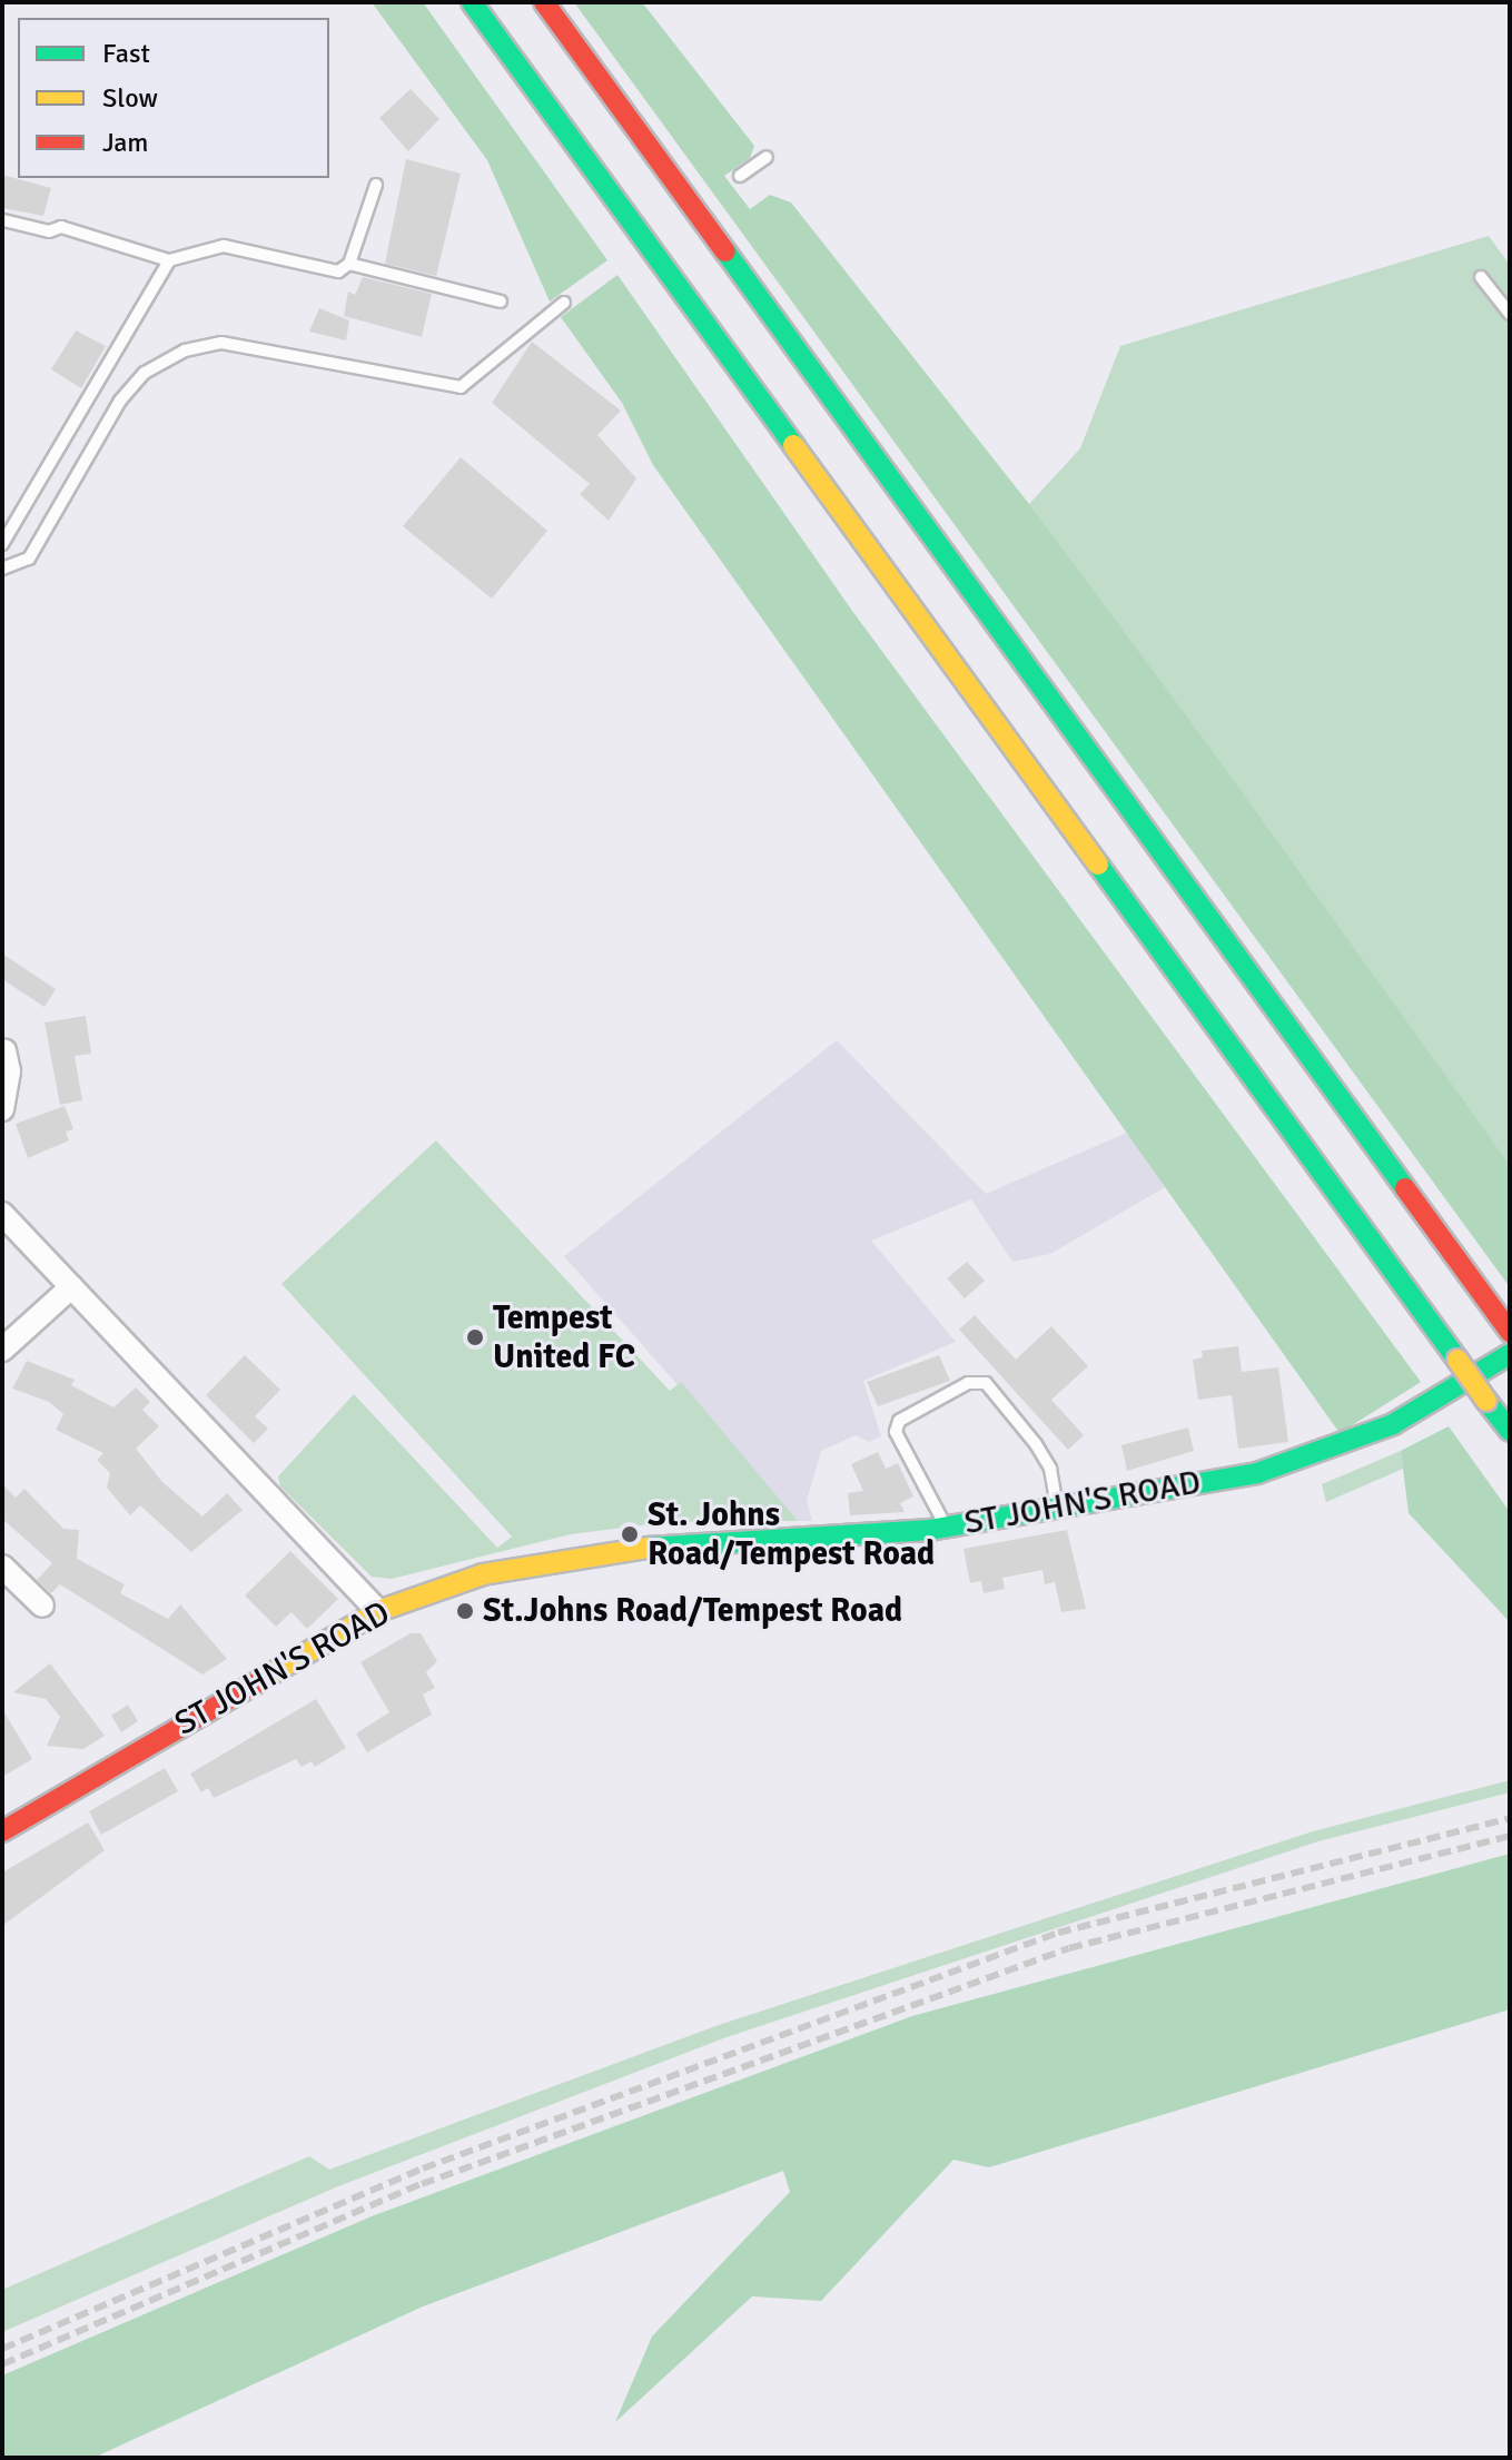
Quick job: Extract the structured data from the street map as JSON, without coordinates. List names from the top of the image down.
{
  "streets": {
    "main road": ["ST JOHN'S ROAD"]
  },
  "places": ["Tempest United FC", "St. Johns Road/Tempest Road", "St.Johns Road/Tempest Road"],
  "legend": ["Fast", "Slow", "Jam"]
}
